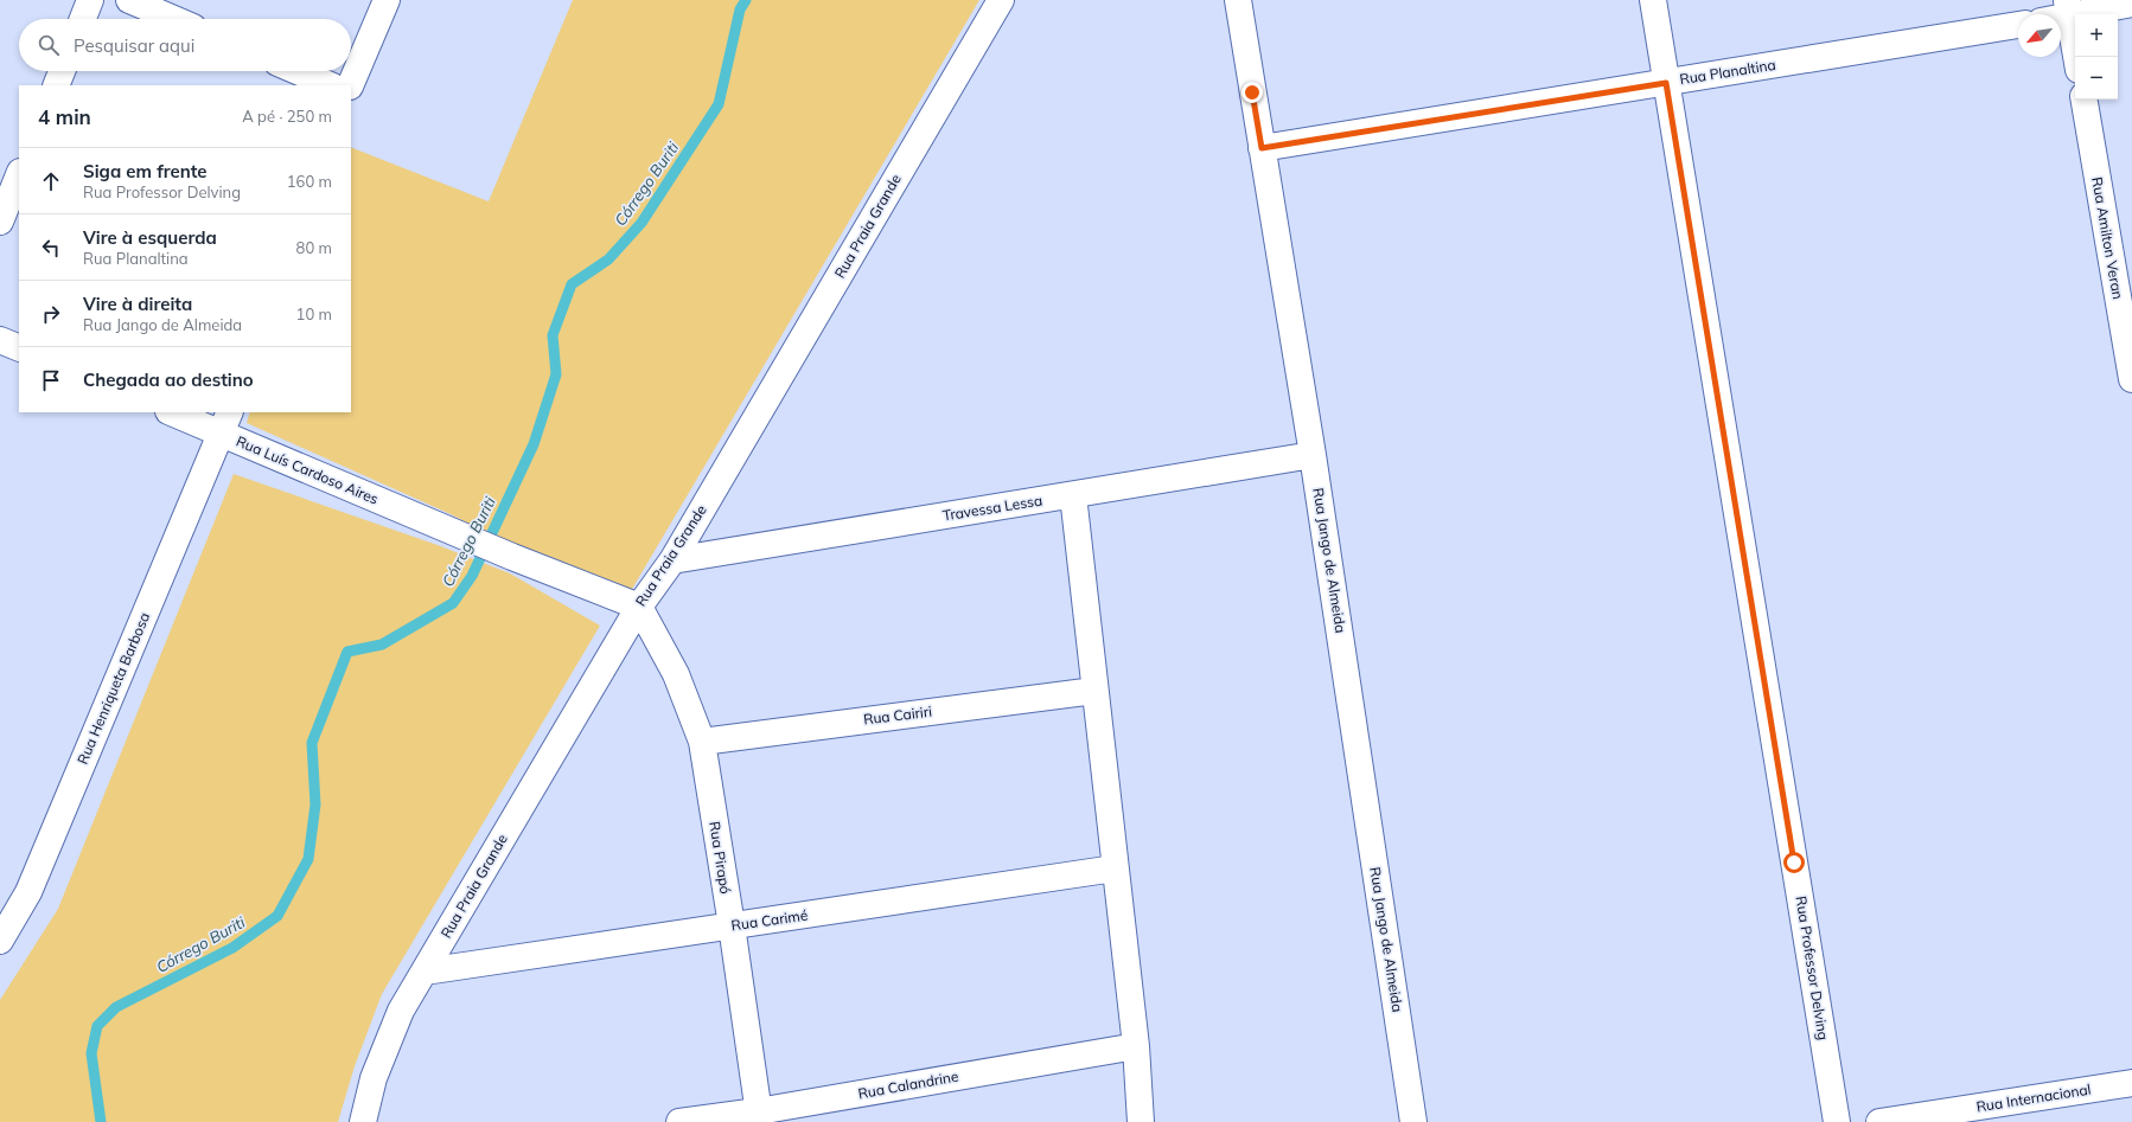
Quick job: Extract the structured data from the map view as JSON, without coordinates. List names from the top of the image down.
{
  "streets": {
    "street": [
      "Rua Planaltina",
      "Rua Praia Grande",
      "Rua Amilton Veran",
      "Rua Luís Cardoso Aires",
      "Travessa Lessa",
      "Rua Jango de Almeida",
      "Rua Henriqueta Barbosa",
      "Rua Cairiri",
      "Rua Pirapó",
      "Rua Carimé",
      "Rua Professor Delving",
      "Rua Calandrine",
      "Rua Internacional"
    ]
  },
  "crossings": [
    ["Rua Planaltina", "Rua Jango de Almeida"],
    ["Rua Planaltina", "Rua Professor Delving"],
    ["Rua Praia Grande", "Rua Luís Cardoso Aires"],
    ["Rua Praia Grande", "Travessa Lessa"],
    ["Rua Praia Grande", "Rua Pirapó"],
    ["Rua Praia Grande", "Rua Carimé"],
    ["Rua Luís Cardoso Aires", "Rua Henriqueta Barbosa"],
    ["Rua Luís Cardoso Aires", "Rua Pirapó"],
    ["Travessa Lessa", "Rua Jango de Almeida"],
    ["Rua Cairiri", "Rua Pirapó"],
    ["Rua Pirapó", "Rua Carimé"],
    ["Rua Pirapó", "Rua Calandrine"]
  ],
  "water": ["Córrego Buriti"],
  "north": "bottom left",
  "page": {
    "map_buttons": ["+", "−"],
    "search": "Pesquisar aqui",
    "heading": ["4 min", "A pé · 250 m"],
    "list": [
      ["Siga em frente", "Rua Professor Delving", "160 m"],
      ["Vire à esquerda", "Rua Planaltina", "80 m"],
      ["Vire à direita", "Rua Jango de Almeida", "10 m"],
      "Chegada ao destino"
    ]
  }
}
